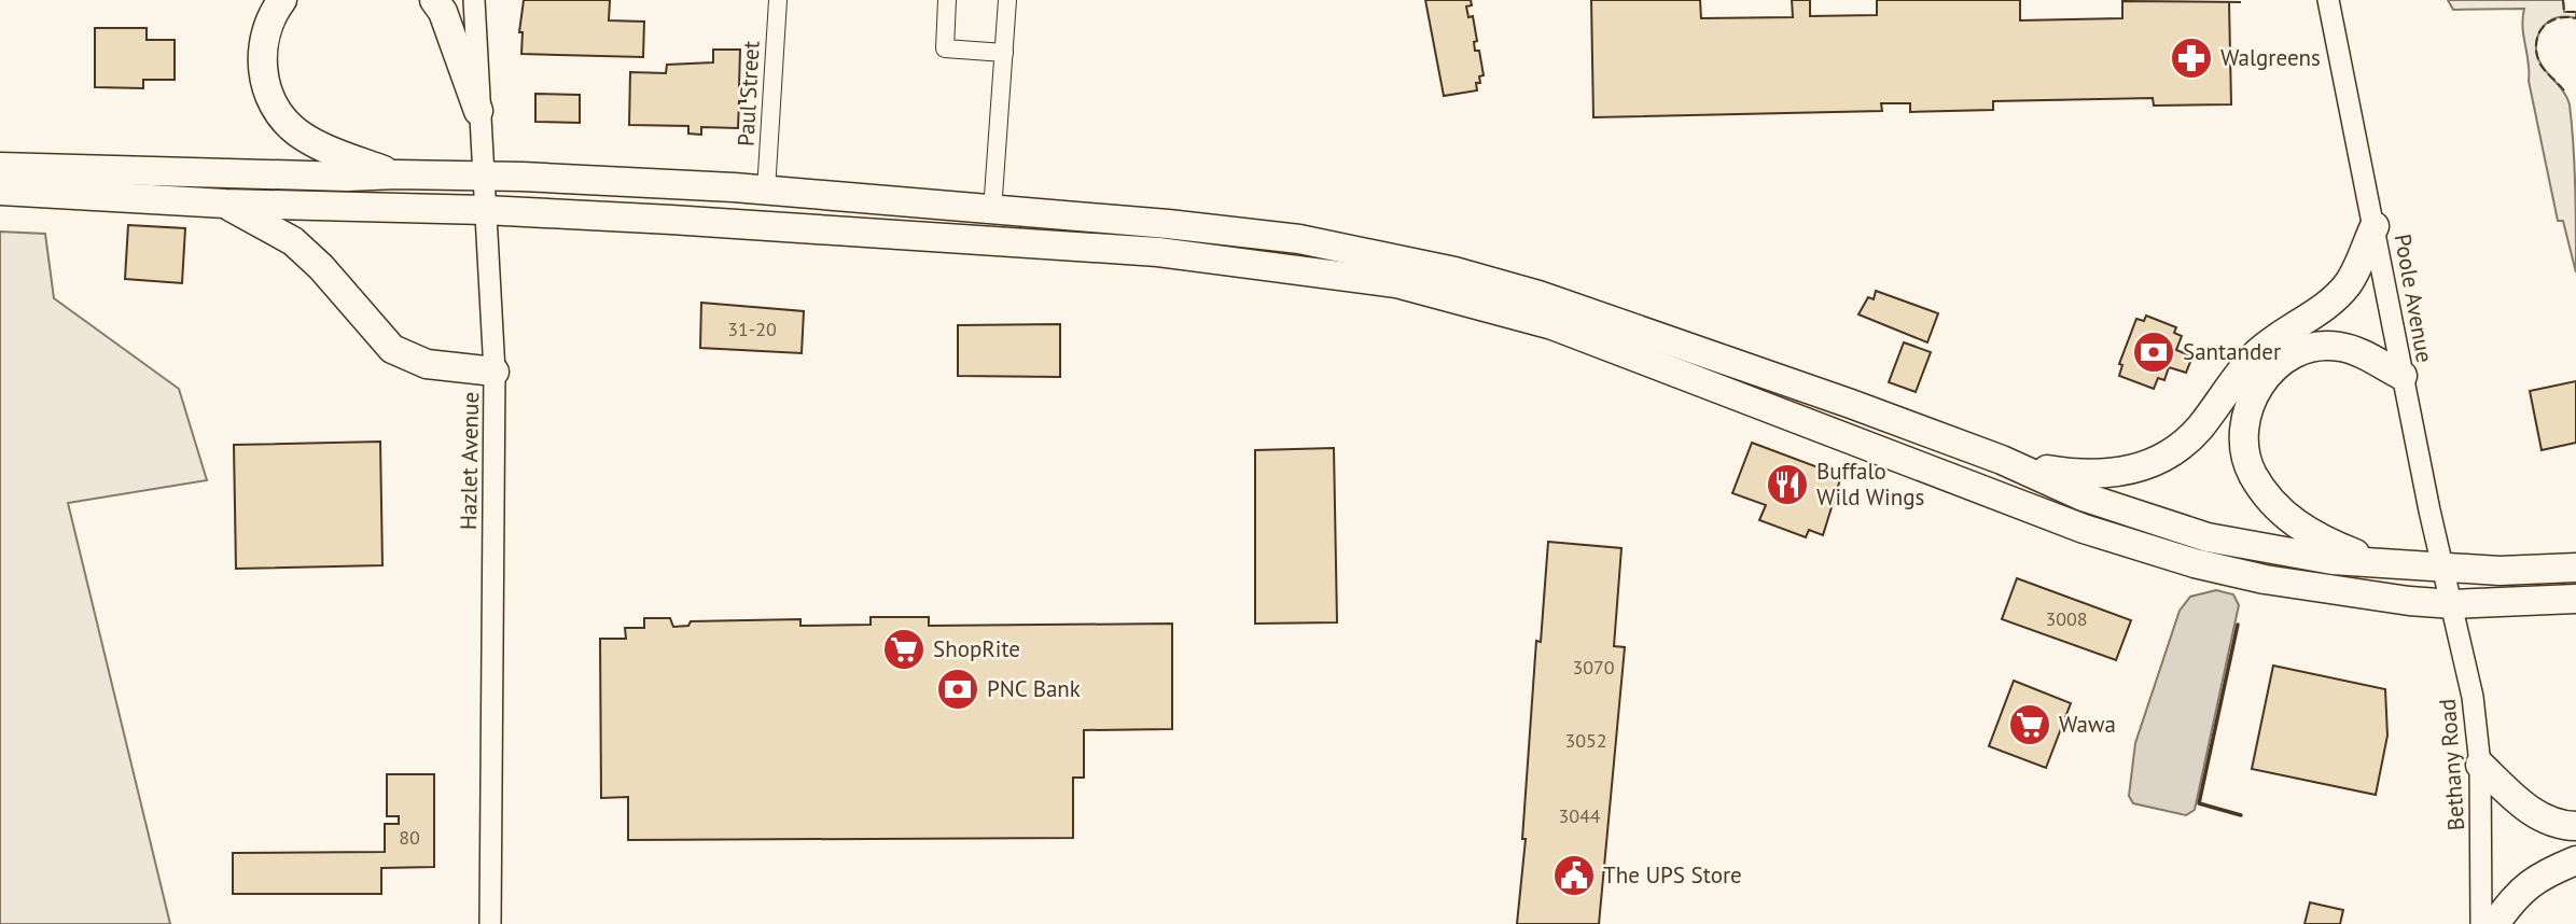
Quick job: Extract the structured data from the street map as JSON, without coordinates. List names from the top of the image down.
{
  "streets": {
    "street": [
      "Paul Street",
      "Poole Avenue",
      "Hazlet Avenue",
      "Bethany Road"
    ]
  },
  "crossings": [
    ["Poole Avenue", "Bethany Road"]
  ],
  "places": {
    "pharmacy": ["Walgreens"],
    "bank": ["Santander", "PNC Bank"],
    "restaurant": ["Buffalo Wild Wings"],
    "supermarket": ["ShopRite", "Wawa"],
    "public building": ["The UPS Store"]
  },
  "house_numbers": [
    "31-20",
    "3008",
    "3070",
    "3052",
    "3044",
    "80"
  ]
}
